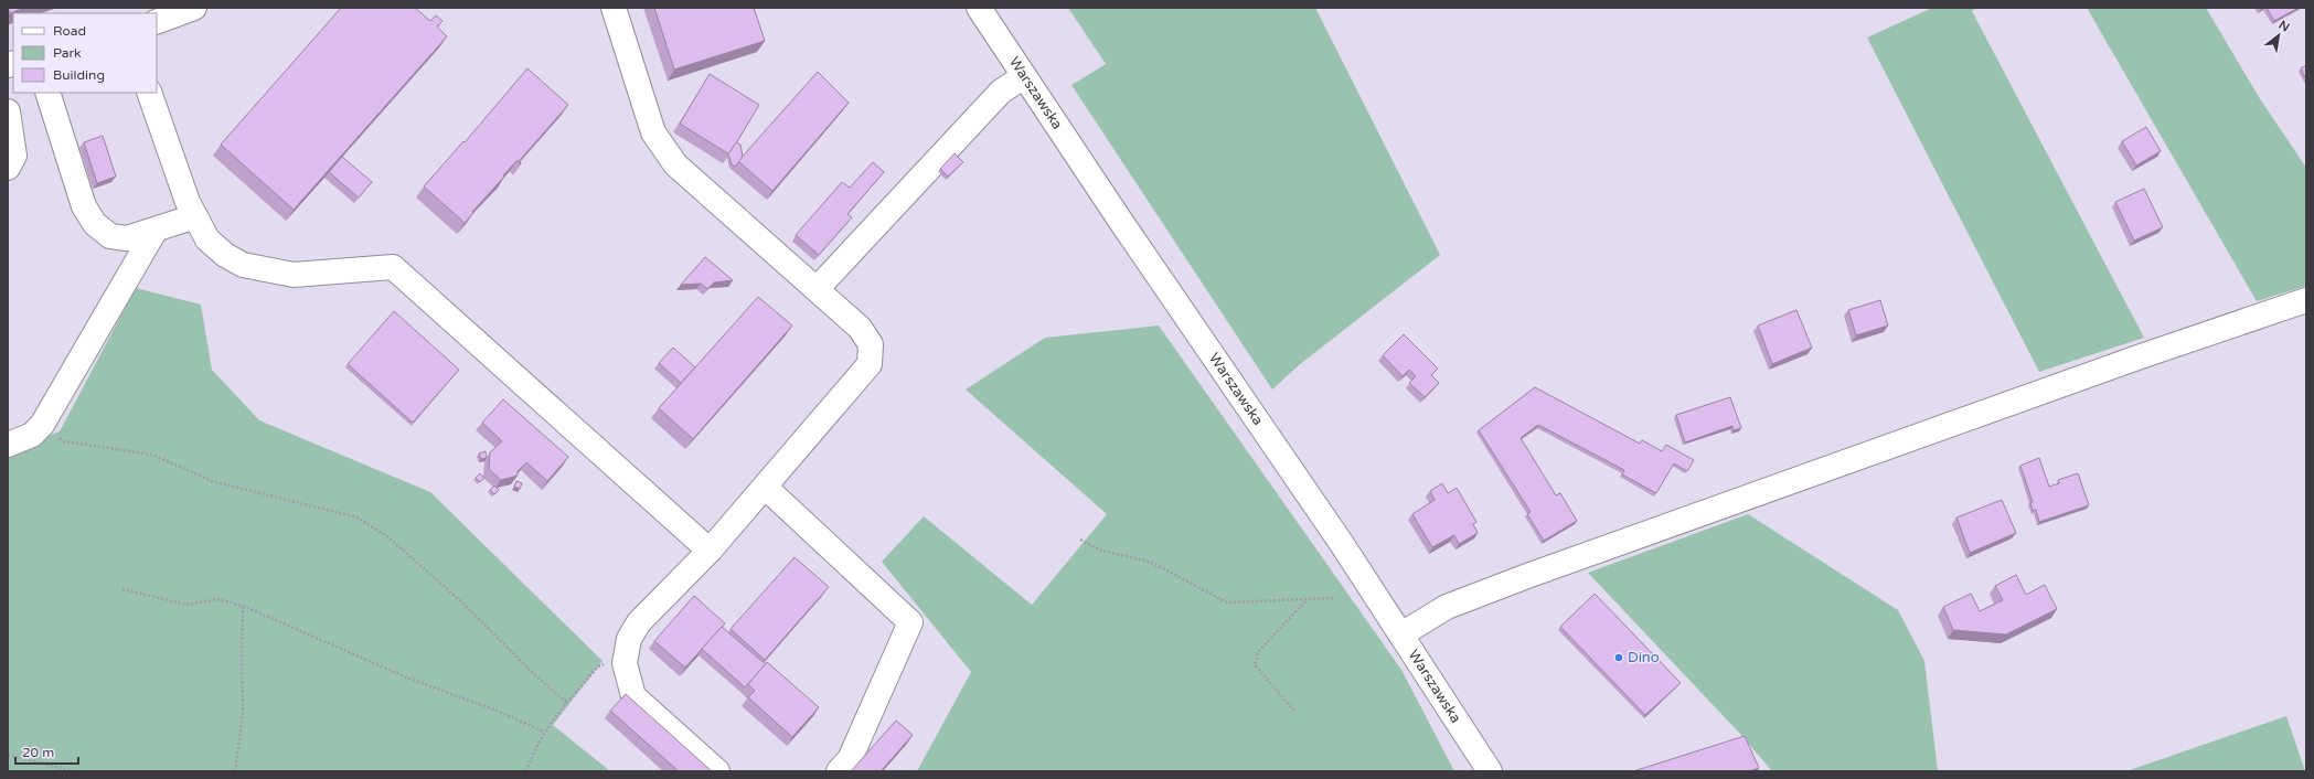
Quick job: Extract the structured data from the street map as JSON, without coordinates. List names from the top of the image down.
{
  "streets": {
    "street": ["Warszawska"]
  },
  "places": ["Dino"],
  "legend": ["Road", "Park", "Building"],
  "scale_bar": "20 m",
  "north": "top right"
}
